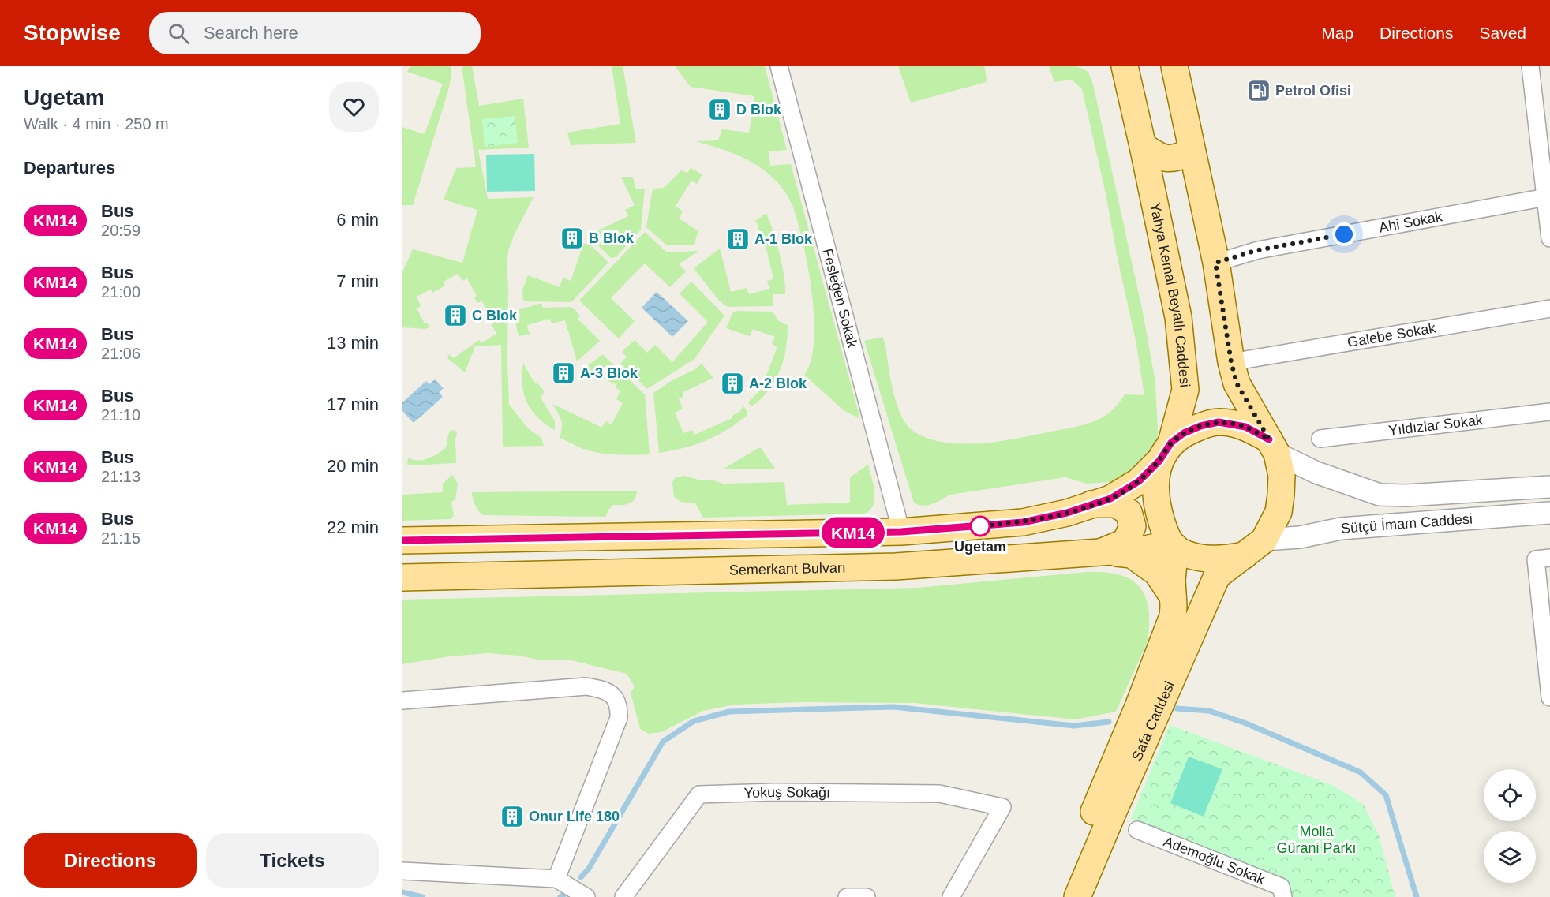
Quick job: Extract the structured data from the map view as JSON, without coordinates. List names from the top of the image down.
{
  "streets": {
    "main road": ["Yahya Kemal Beyatlı Caddesi", "Semerkant Bulvarı", "Safa Caddesi"],
    "street": [
      "Ahi Sokak",
      "Fesleğen Sokak",
      "Galebe Sokak",
      "Yıldızlar Sokak",
      "Sütçü İmam Caddesi",
      "Yokuş Sokağı",
      "Ademoğlu Sokak"
    ]
  },
  "crossings": [
    ["Yahya Kemal Beyatlı Caddesi", "Sütçü İmam Caddesi"],
    ["Yahya Kemal Beyatlı Caddesi", "Semerkant Bulvarı"],
    ["Yahya Kemal Beyatlı Caddesi", "Safa Caddesi"],
    ["Sütçü İmam Caddesi", "Semerkant Bulvarı"],
    ["Sütçü İmam Caddesi", "Safa Caddesi"],
    ["Semerkant Bulvarı", "Safa Caddesi"]
  ],
  "parks": ["Molla Gürani Parkı"],
  "places": {
    "fuel station": ["Petrol Ofisi"],
    "building": [
      "D Blok",
      "B Blok",
      "A-1 Blok",
      "C Blok",
      "A-3 Blok",
      "A-2 Blok",
      "Onur Life 180"
    ],
    "other": ["Ugetam"]
  },
  "lines": ["bus line KM14"],
  "page": {
    "header": "Stopwise",
    "search": "Search here",
    "nav": ["Map", "Directions", "Saved"],
    "heading": [
      ["Ugetam", "Walk · 4 min · 250 m"],
      "Departures"
    ],
    "on_map": "KM14",
    "list": [
      {
        "mark": "KM14",
        "name": "Bus",
        "note": "20:59",
        "value": "6 min"
      },
      {
        "mark": "KM14",
        "name": "Bus",
        "note": "21:00",
        "value": "7 min"
      },
      {
        "mark": "KM14",
        "name": "Bus",
        "note": "21:06",
        "value": "13 min"
      },
      {
        "mark": "KM14",
        "name": "Bus",
        "note": "21:10",
        "value": "17 min"
      },
      {
        "mark": "KM14",
        "name": "Bus",
        "note": "21:13",
        "value": "20 min"
      },
      {
        "mark": "KM14",
        "name": "Bus",
        "note": "21:15",
        "value": "22 min"
      }
    ],
    "buttons": ["Directions", "Tickets"]
  }
}
